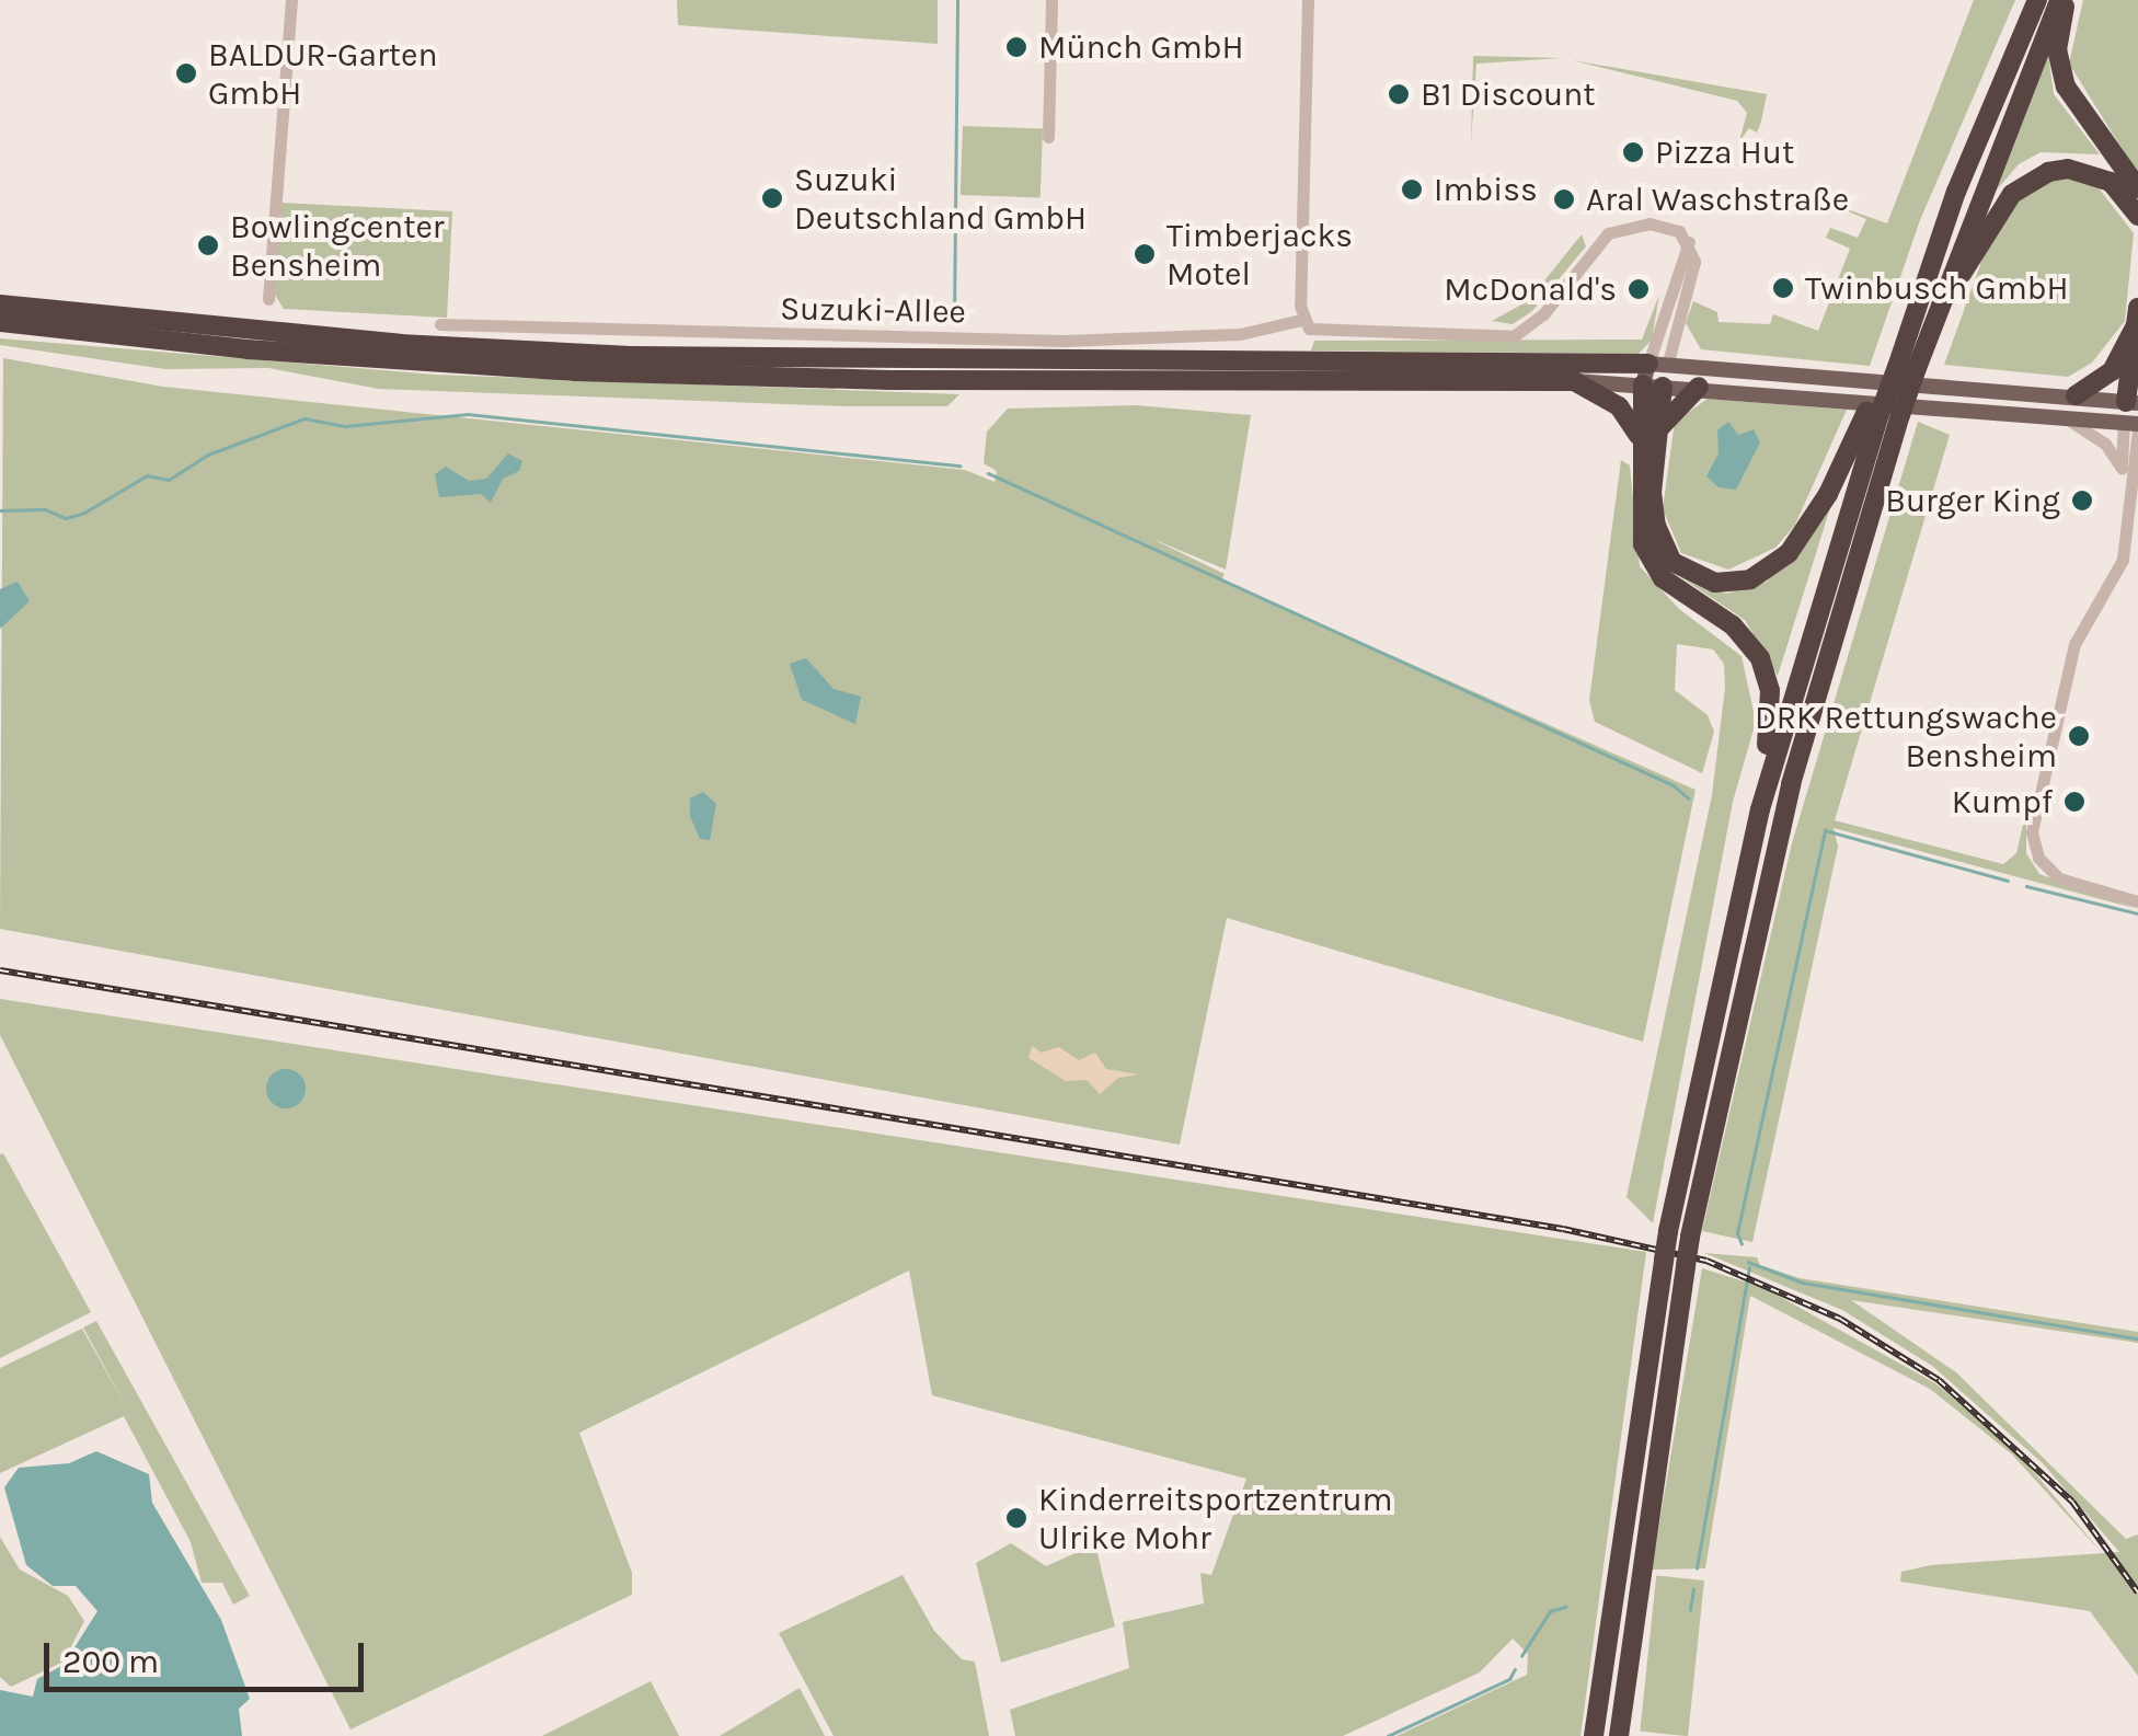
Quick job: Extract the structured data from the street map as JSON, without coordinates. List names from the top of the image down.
{
  "streets": {
    "street": ["Suzuki-Allee"]
  },
  "places": [
    "Münch GmbH",
    "BALDUR-Garten GmbH",
    "B1 Discount",
    "Pizza Hut",
    "Imbiss",
    "Suzuki Deutschland GmbH",
    "Aral Waschstraße",
    "Bowlingcenter Bensheim",
    "Timberjacks Motel",
    "Twinbusch GmbH",
    "McDonald's",
    "Burger King",
    "DRK Rettungswache Bensheim",
    "Kumpf",
    "Kinderreitsportzentrum Ulrike Mohr"
  ],
  "scale_bar": "200 m"
}
